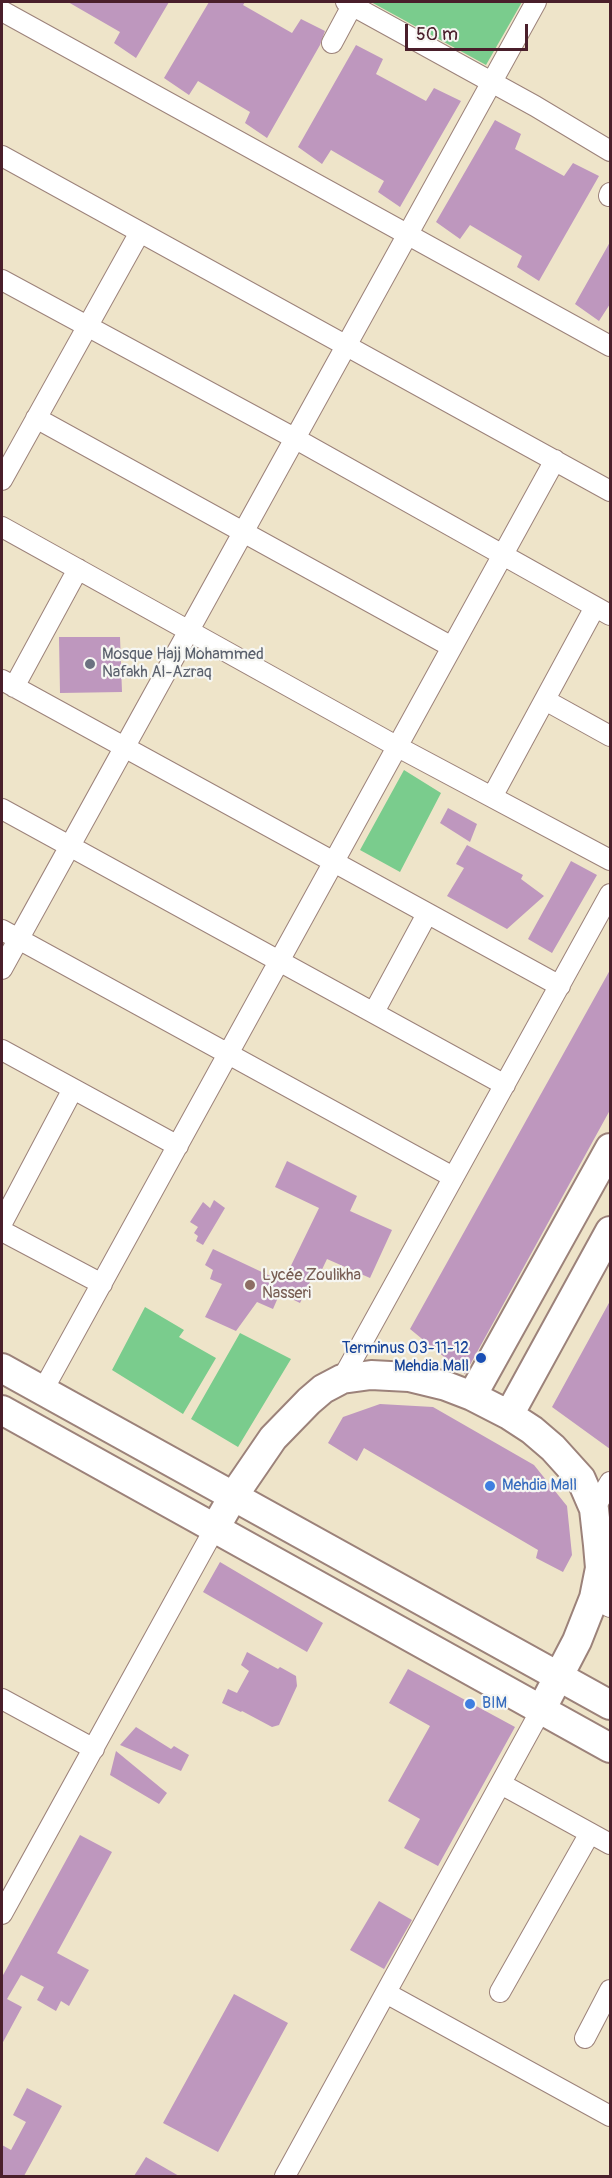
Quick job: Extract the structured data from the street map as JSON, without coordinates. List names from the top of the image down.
{
  "places": [
    "Mosque Hajj Mohammed Nafakh Al-Azraq",
    "Lycée Zoulikha Nasseri",
    "Terminus 03-11-12 Mehdia Mall",
    "Mehdia Mall",
    "BIM"
  ],
  "scale_bar": "50 m"
}
